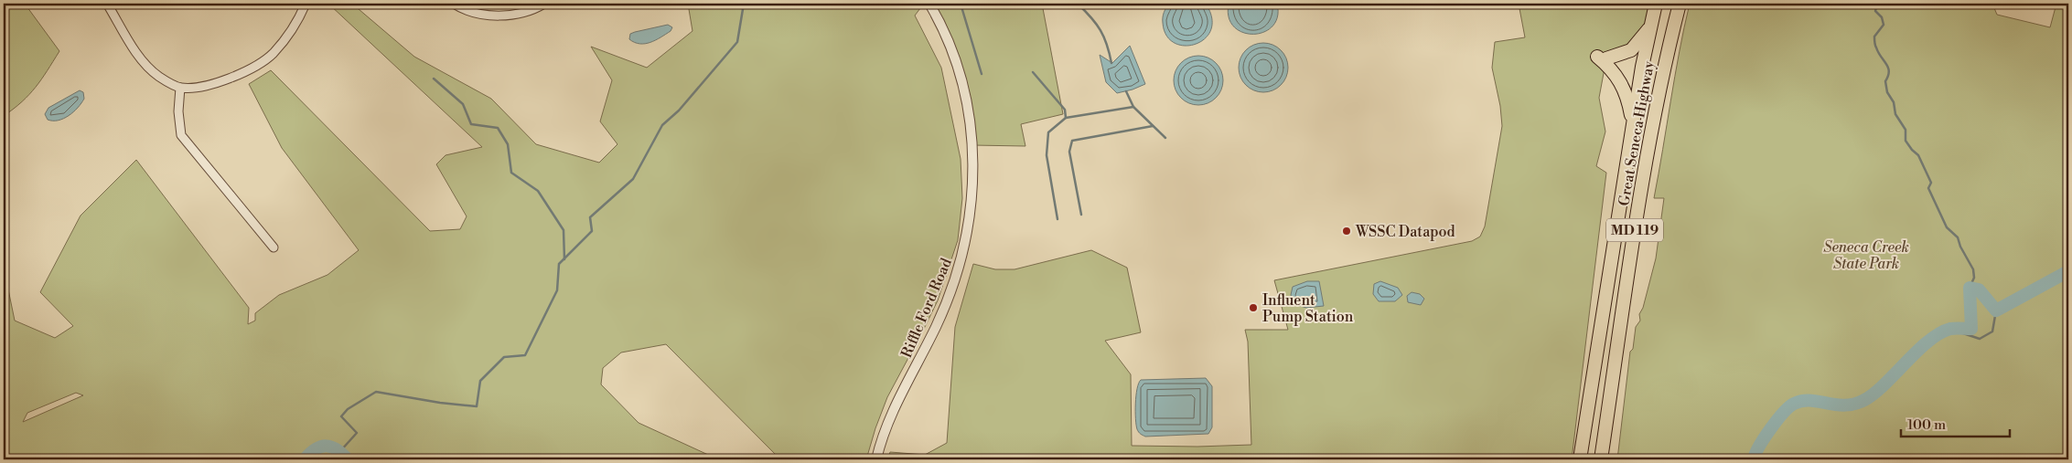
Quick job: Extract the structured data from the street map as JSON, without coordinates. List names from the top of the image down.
{
  "streets": {
    "main road": ["Great Seneca Highway", "MD 119"],
    "street": ["Riffle Ford Road"]
  },
  "parks": ["Seneca Creek State Park"],
  "places": ["WSSC Datapod", "Influent Pump Station"],
  "scale_bar": "100 m"
}
